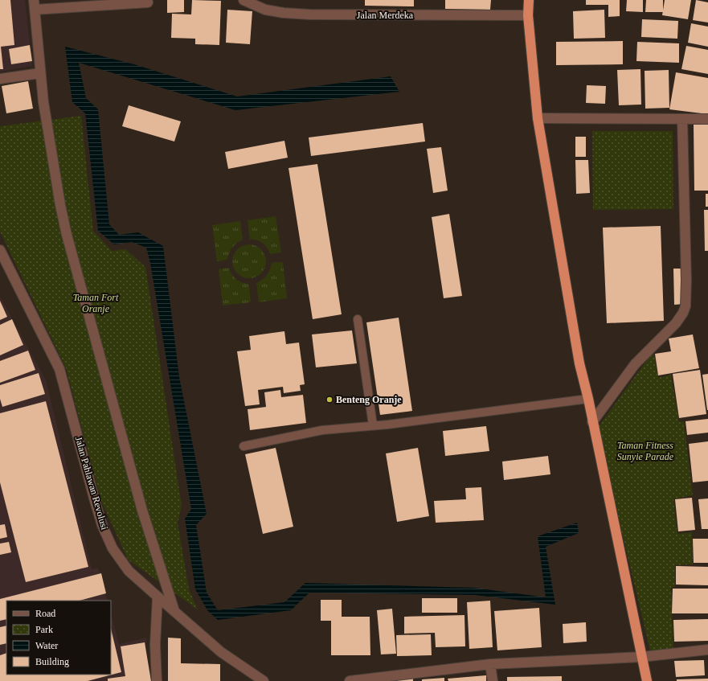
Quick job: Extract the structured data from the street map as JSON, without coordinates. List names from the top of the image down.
{
  "streets": {
    "street": ["Jalan Merdeka", "Jalan Pahlawan Revolusi"]
  },
  "parks": ["Taman Fort Oranje", "Taman Fitness Sunyie Parade"],
  "places": ["Benteng Oranje"],
  "legend": [
    "Road",
    "Park",
    "Water",
    "Building"
  ]
}
